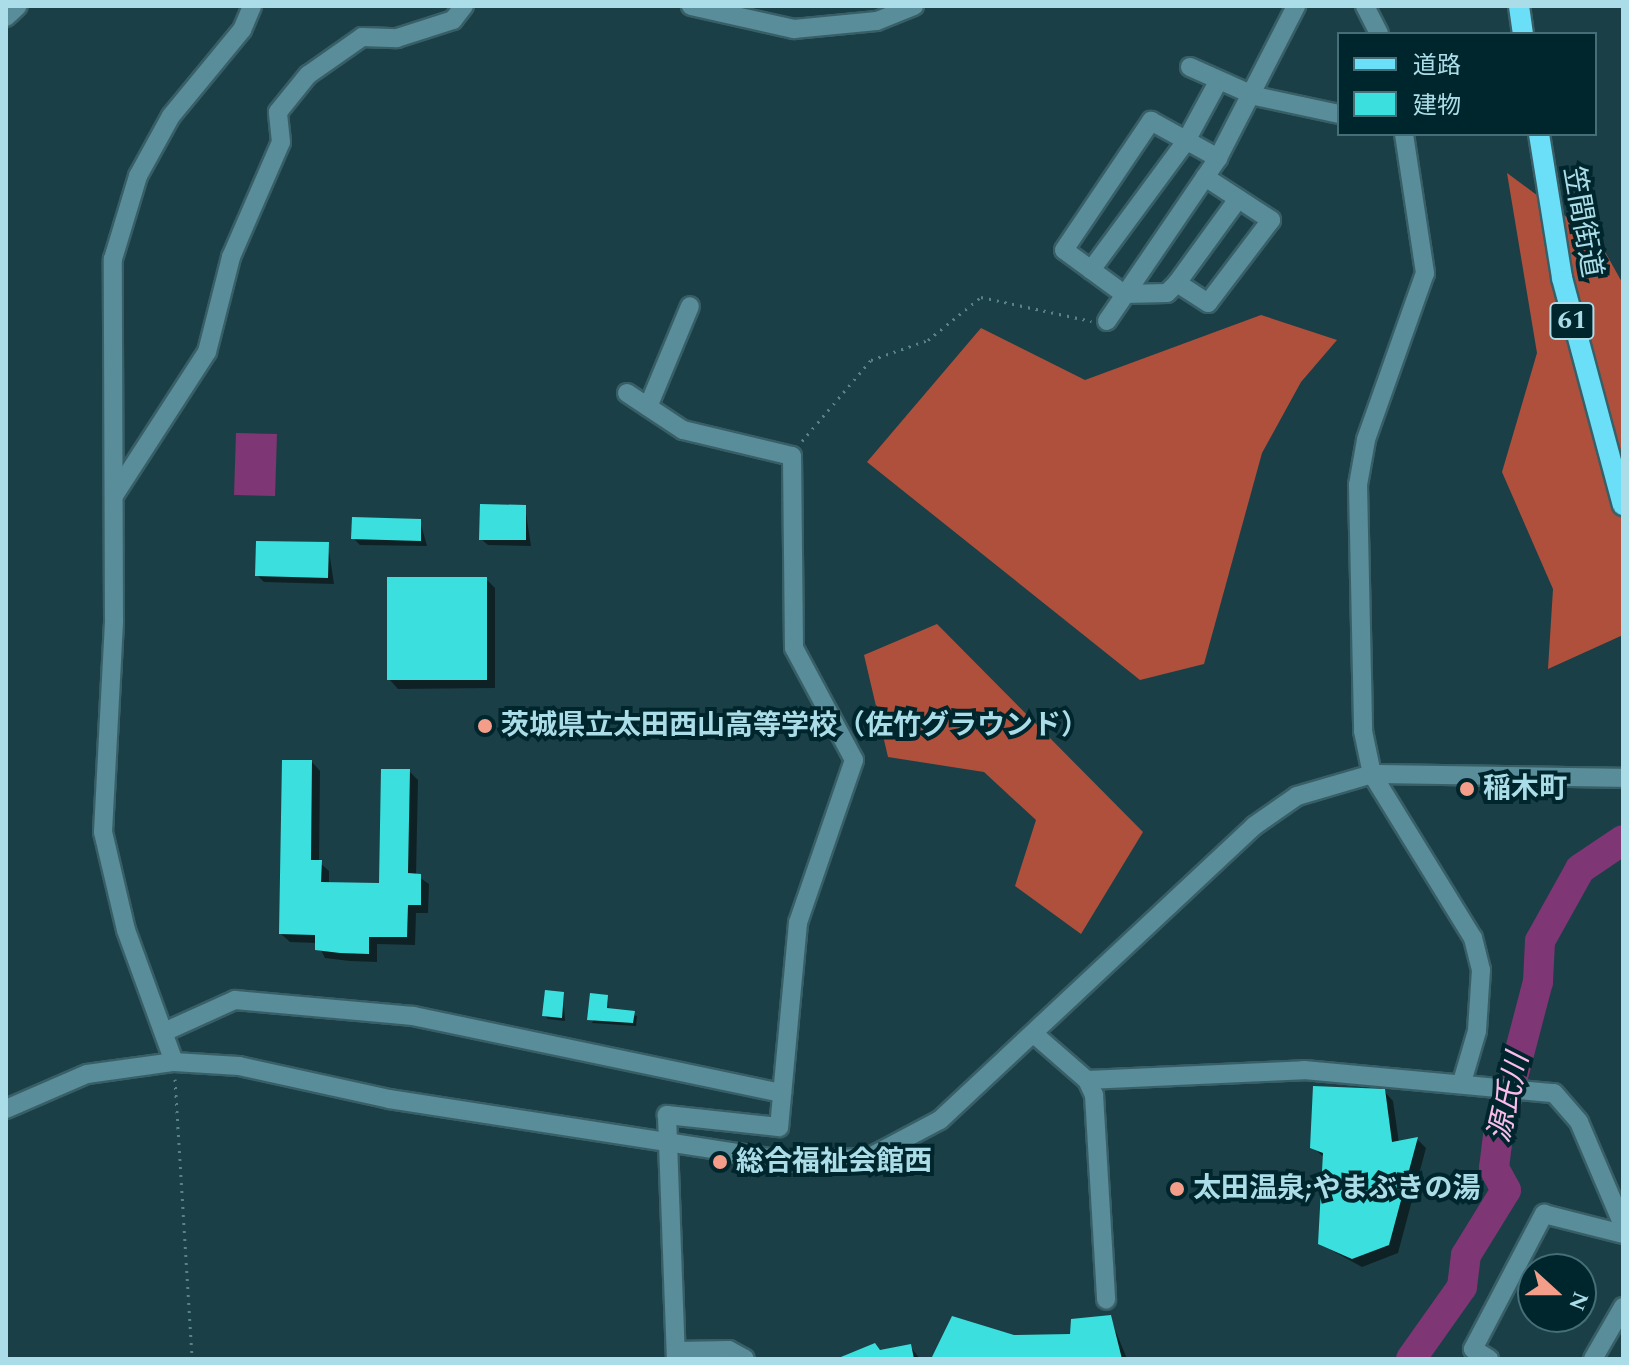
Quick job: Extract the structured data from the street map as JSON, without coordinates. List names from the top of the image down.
{
  "streets": {
    "main road": ["笠間街道", "61"]
  },
  "water": ["源氏川"],
  "places": [
    "茨城県立太田西山高等学校（佐竹グラウンド）",
    "稲木町",
    "総合福祉会館西",
    "太田温泉;やまぶきの湯"
  ],
  "legend": ["道路", "建物"],
  "north": "right"
}
